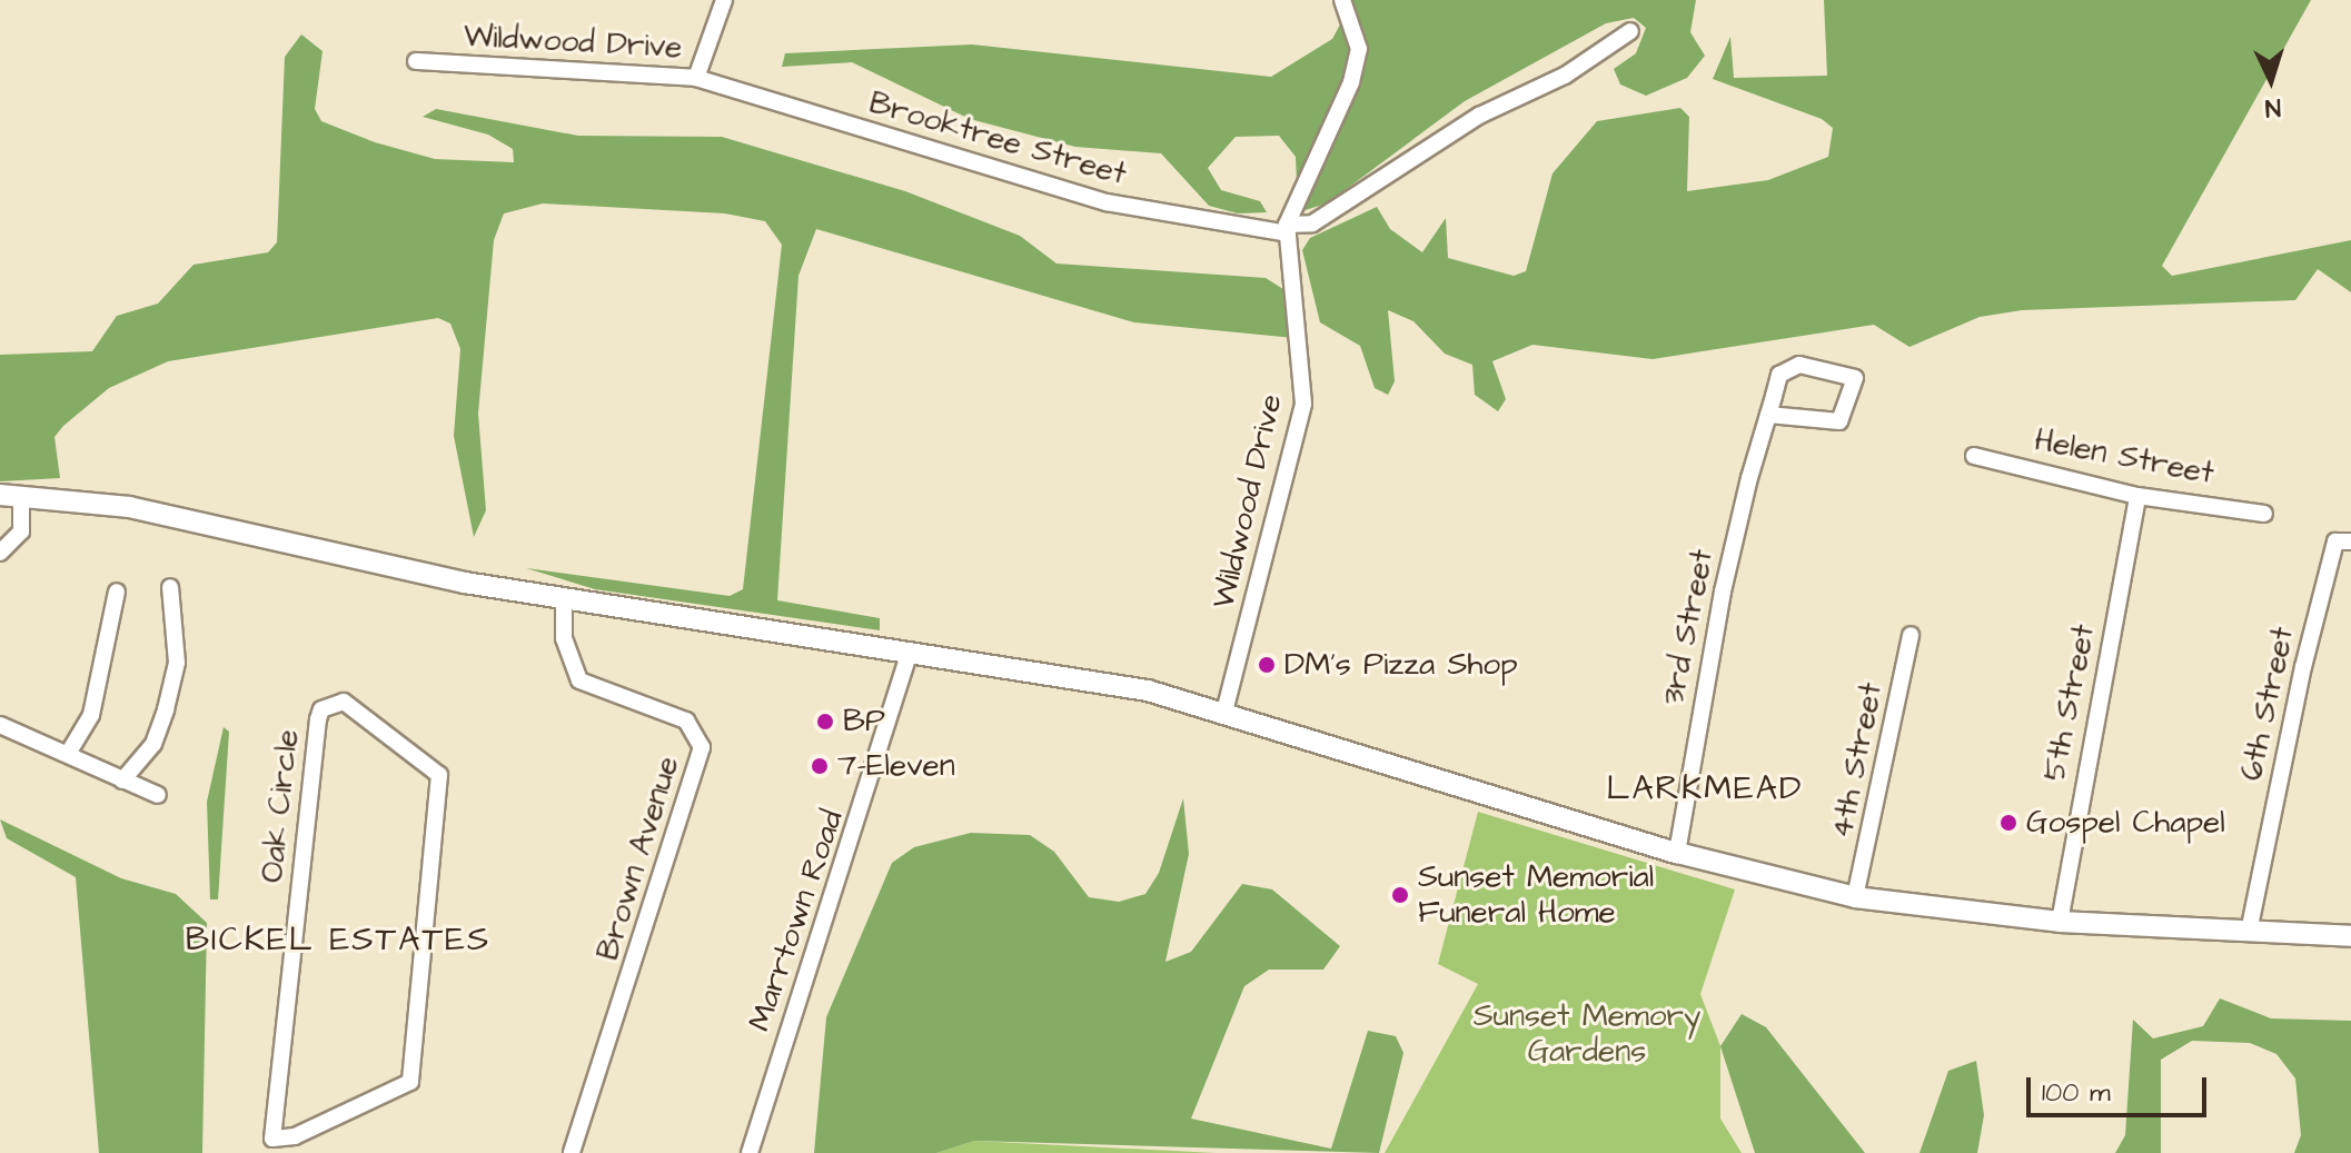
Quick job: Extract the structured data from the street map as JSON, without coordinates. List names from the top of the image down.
{
  "streets": {
    "street": [
      "Wildwood Drive",
      "Brooktree Street",
      "Helen Street",
      "3rd Street",
      "5th Street",
      "6th Street",
      "4th Street",
      "Oak Circle",
      "Brown Avenue",
      "Marrtown Road"
    ]
  },
  "crossings": [
    ["Wildwood Drive", "Brooktree Street"],
    ["Helen Street", "5th Street"]
  ],
  "districts": ["LARKMEAD", "BICKEL ESTATES"],
  "parks": ["Sunset Memory Gardens"],
  "places": [
    "DM's Pizza Shop",
    "BP",
    "7-Eleven",
    "Gospel Chapel",
    "Sunset Memorial Funeral Home"
  ],
  "scale_bar": "100 m",
  "north": "bottom"
}
